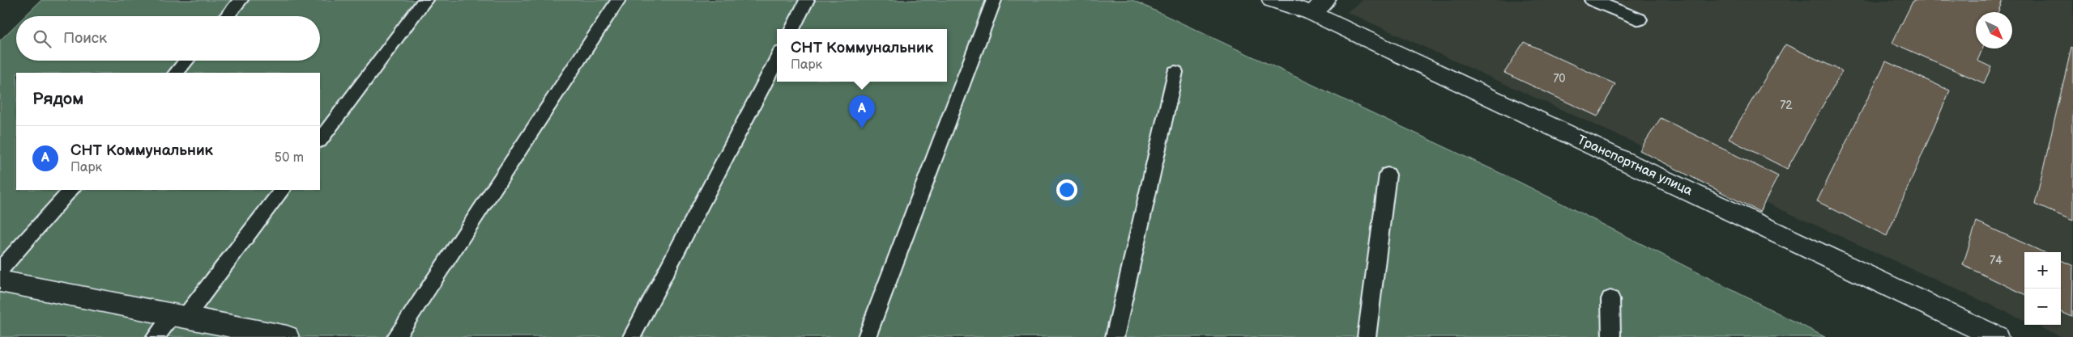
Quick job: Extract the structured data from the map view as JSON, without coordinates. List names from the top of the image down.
{
  "streets": {
    "street": ["Транспортная улица"]
  },
  "house_numbers": ["70", "72", "74"],
  "north": "bottom right",
  "page": {
    "search": "Поиск",
    "popup": ["СНТ Коммунальник", "Парк"],
    "heading": "Рядом",
    "pins": "A",
    "list": [
      {
        "mark": "A",
        "name": "СНТ Коммунальник",
        "note": "Парк",
        "value": "50 m"
      }
    ],
    "map_buttons": ["+", "−"]
  }
}
